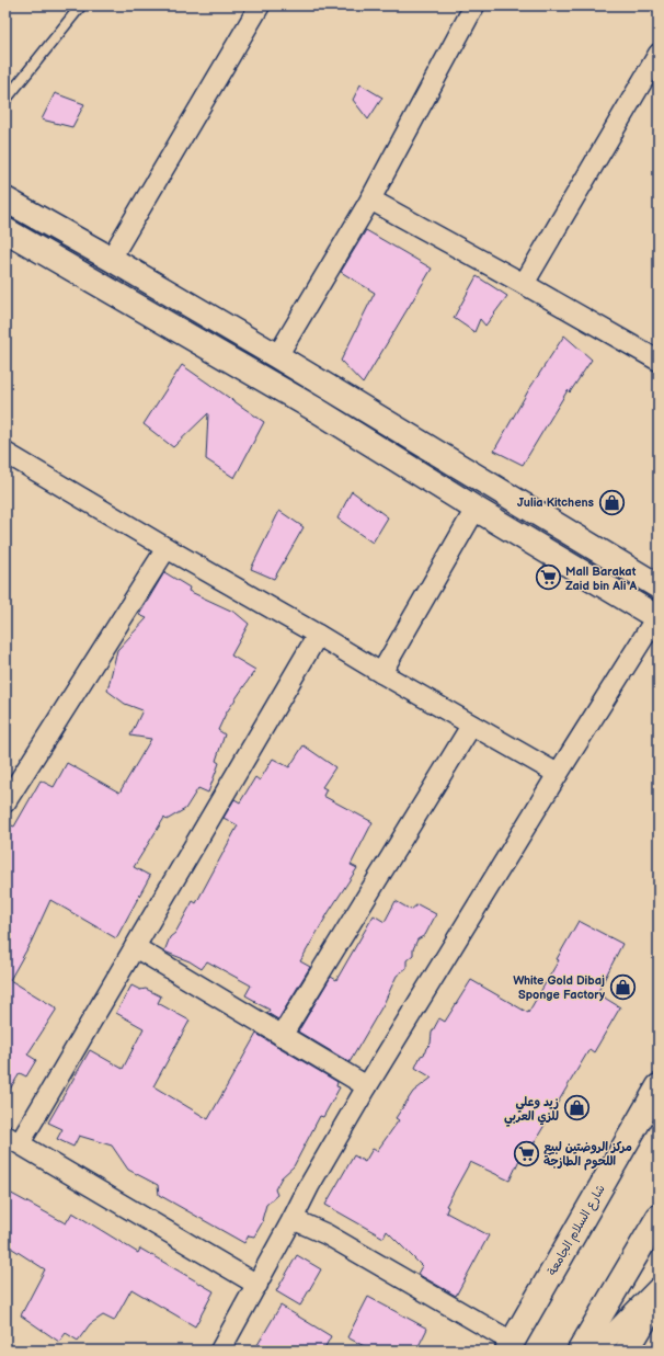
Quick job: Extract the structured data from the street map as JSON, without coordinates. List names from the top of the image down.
{
  "streets": {
    "street": ["شارع السلام الجامعة"]
  },
  "places": {
    "shop": ["Julia Kitchens", "White Gold Dibaj Sponge Factory", "زيد وعلي للزي العربي"],
    "supermarket": ["Mall Barakat Zaid bin Ali A", "مركز الروضتين لبيع اللحوم الطازجة"]
  }
}
